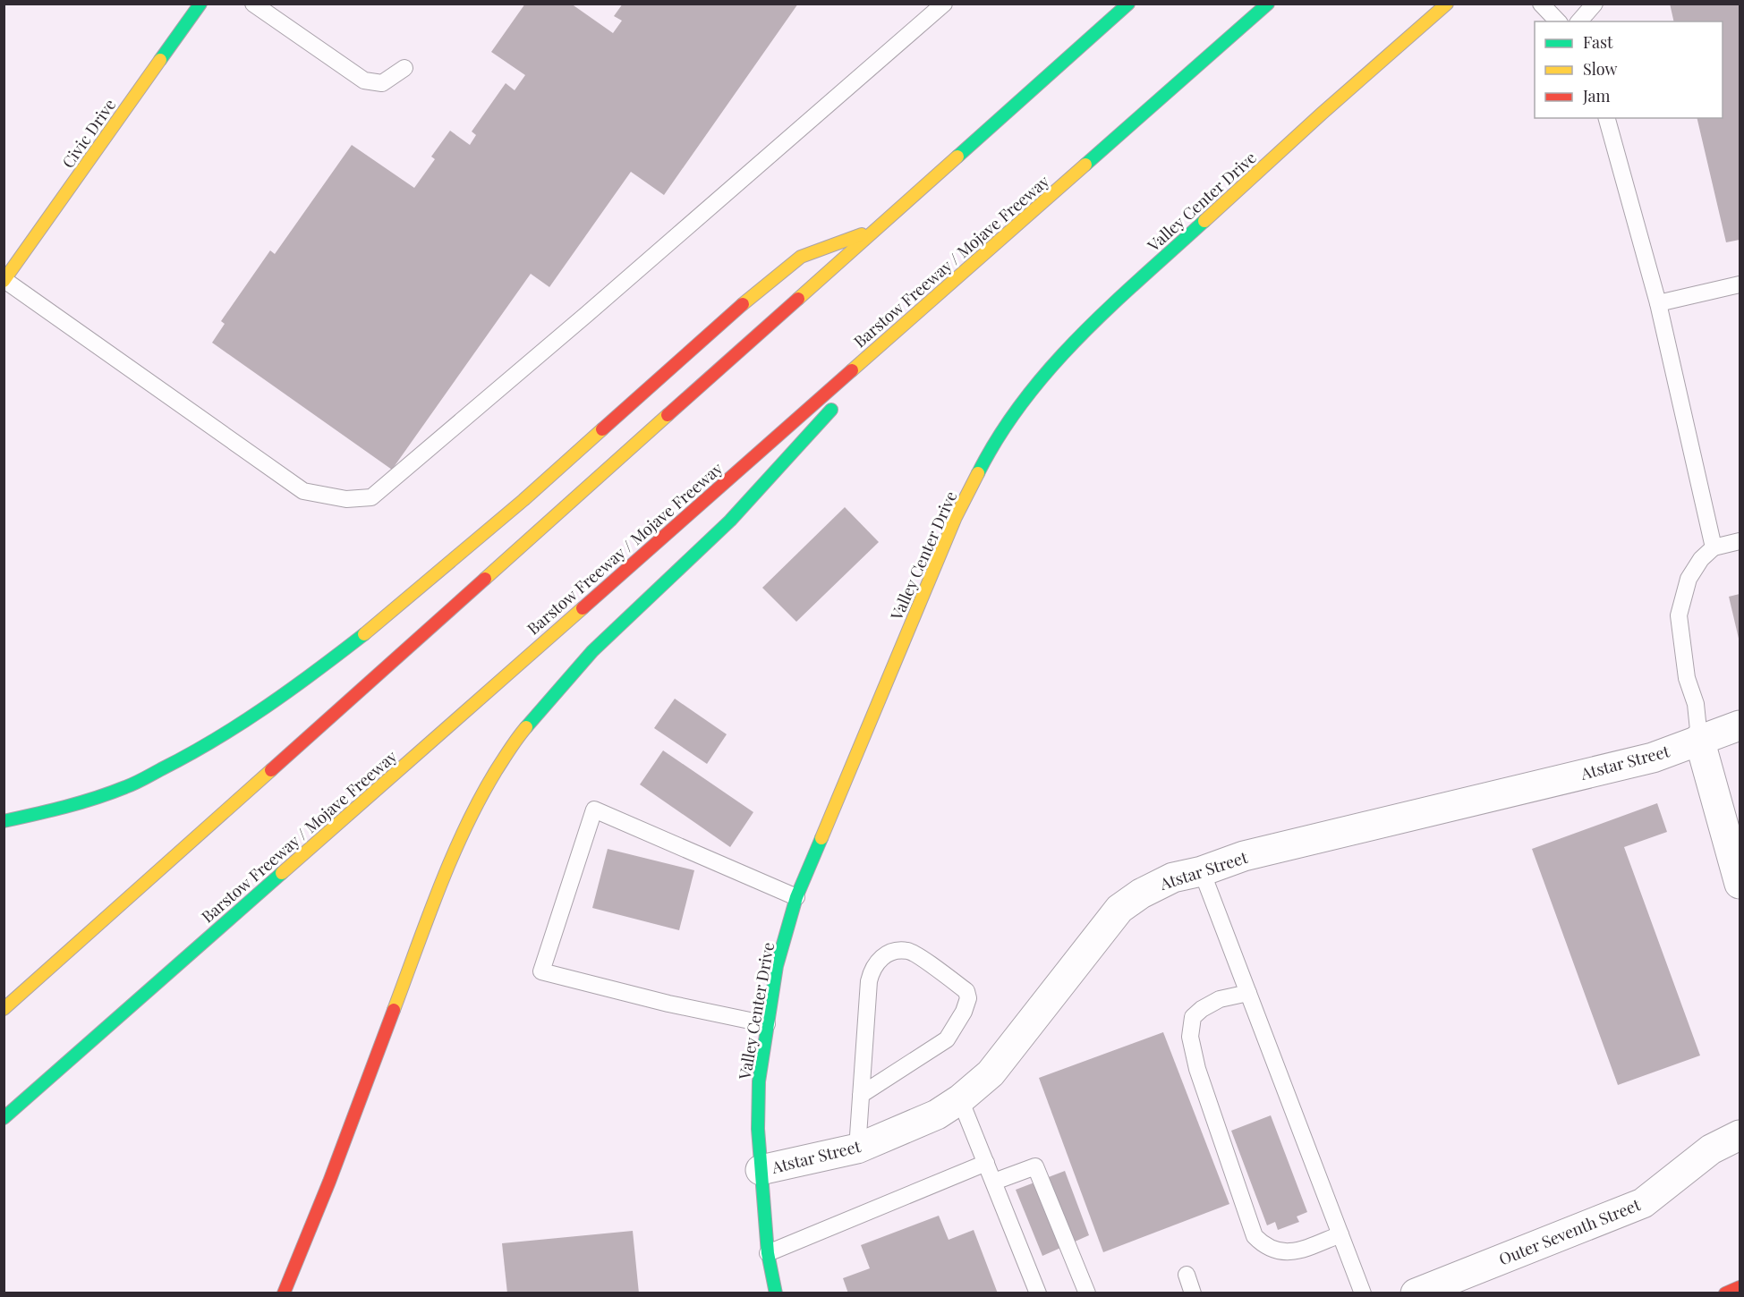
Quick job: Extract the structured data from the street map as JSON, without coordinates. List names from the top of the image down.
{
  "streets": {
    "main road": ["Civic Drive", "Valley Center Drive", "Barstow Freeway / Mojave Freeway"],
    "street": ["Atstar Street", "Outer Seventh Street"]
  },
  "crossings": [
    ["Valley Center Drive", "Atstar Street"]
  ],
  "legend": ["Fast", "Slow", "Jam"]
}
